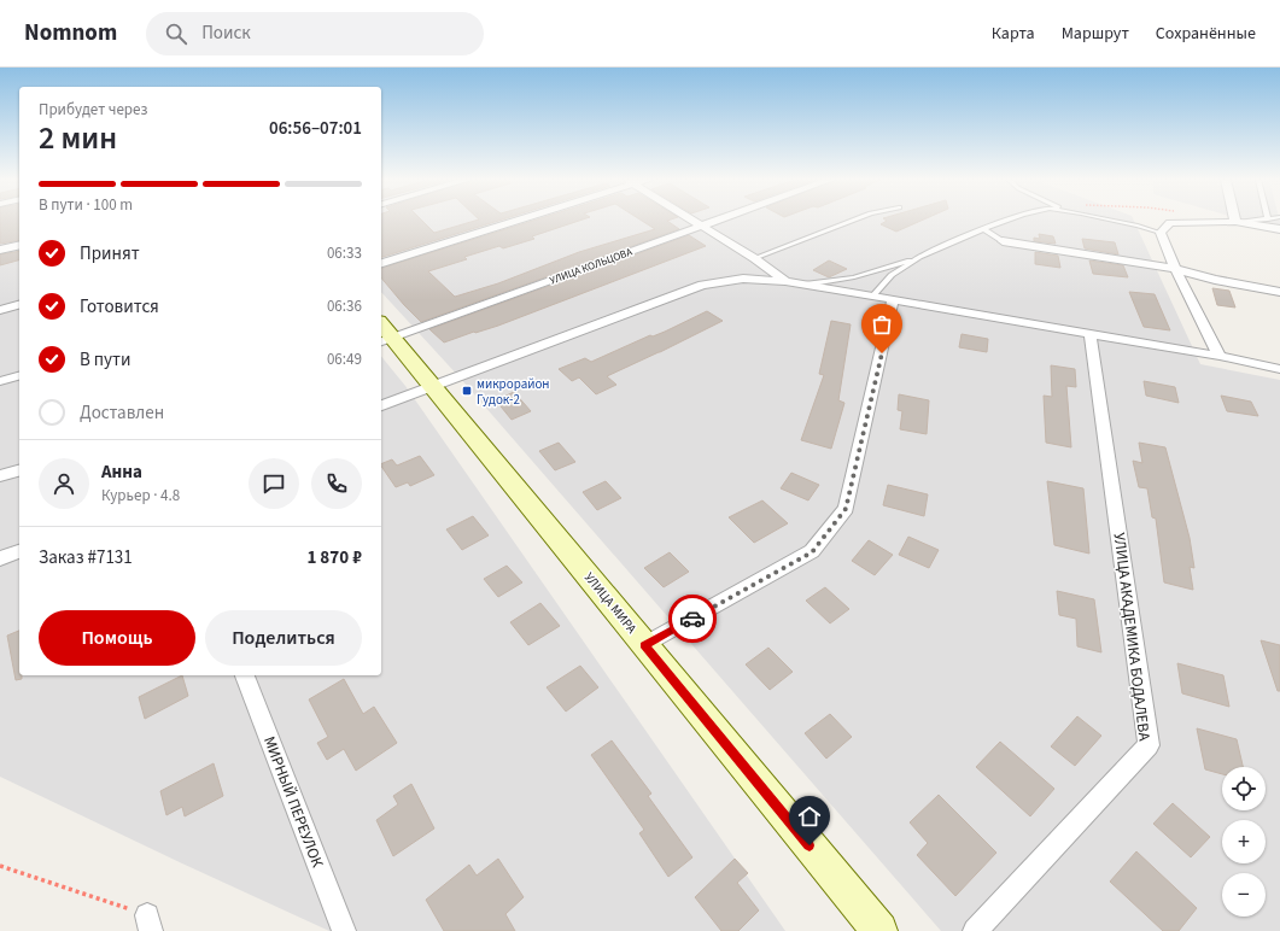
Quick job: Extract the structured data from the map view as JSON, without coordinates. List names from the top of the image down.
{
  "streets": {
    "main road": ["УЛИЦА МИРА"],
    "street": ["УЛИЦА КОЛЬЦОВА", "УЛИЦА АКАДЕМИКА БОДАЛЕВА", "МИРНЫЙ ПЕРЕУЛОК"]
  },
  "crossings": [
    ["УЛИЦА КОЛЬЦОВА", "УЛИЦА МИРА"]
  ],
  "places": {
    "transit": ["микрорайон Гудок-2"]
  },
  "page": {
    "header": "Nomnom",
    "search": "Поиск",
    "nav": ["Карта", "Маршрут", "Сохранённые"],
    "heading": ["2 мин", "Прибудет через", "06:56–07:01"],
    "panel": [
      "Анна",
      "Курьер · 4.8",
      "Заказ #7131",
      "1 870 ₽"
    ],
    "bar": "В пути · 100 m",
    "list": [
      ["Принят", "06:33"],
      ["Готовится", "06:36"],
      ["В пути", "06:49"],
      "Доставлен"
    ],
    "buttons": ["Помощь", "Поделиться"],
    "map_buttons": ["+", "−"]
  }
}
